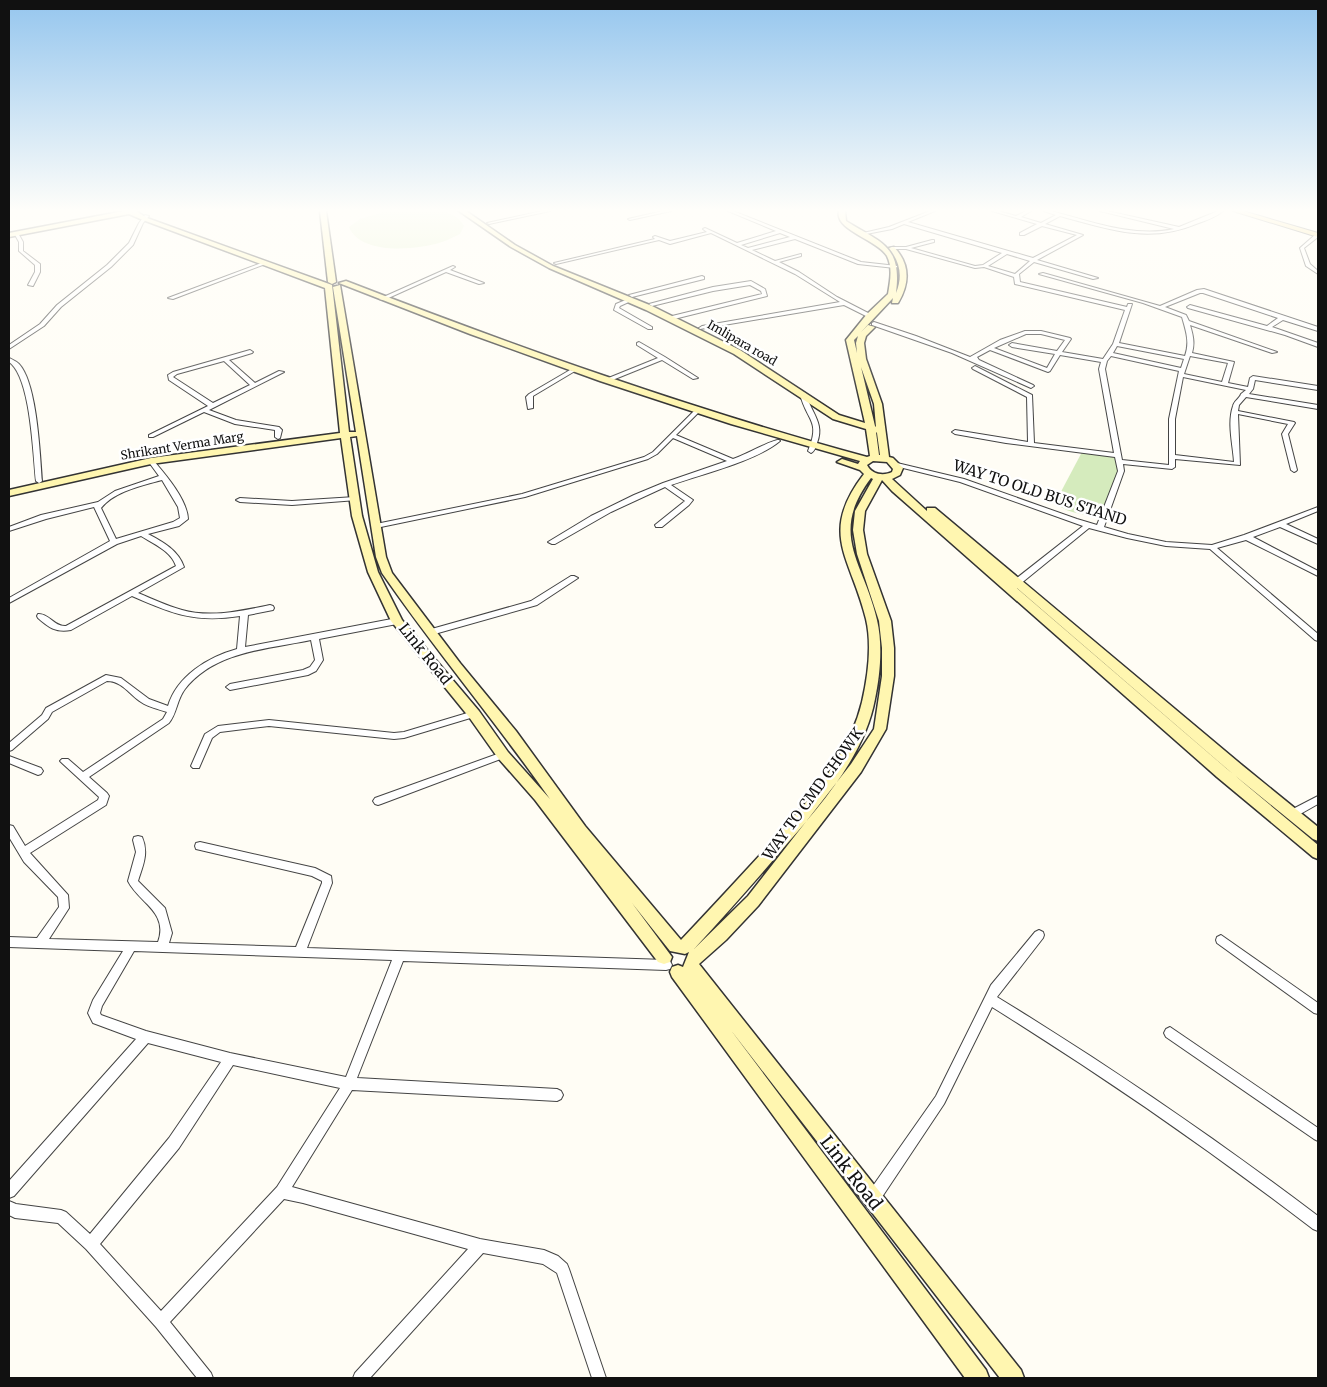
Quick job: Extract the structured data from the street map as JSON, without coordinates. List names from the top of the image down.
{
  "streets": {
    "street": [
      "Imlipara road",
      "Shrikant Verma Marg",
      "WAY TO OLD BUS STAND",
      "Link Road",
      "WAY TO CMD CHOWK"
    ]
  },
  "crossings": [
    ["Shrikant Verma Marg", "Link Road"],
    ["WAY TO OLD BUS STAND", "WAY TO CMD CHOWK"],
    ["Link Road", "WAY TO CMD CHOWK"]
  ]
}
